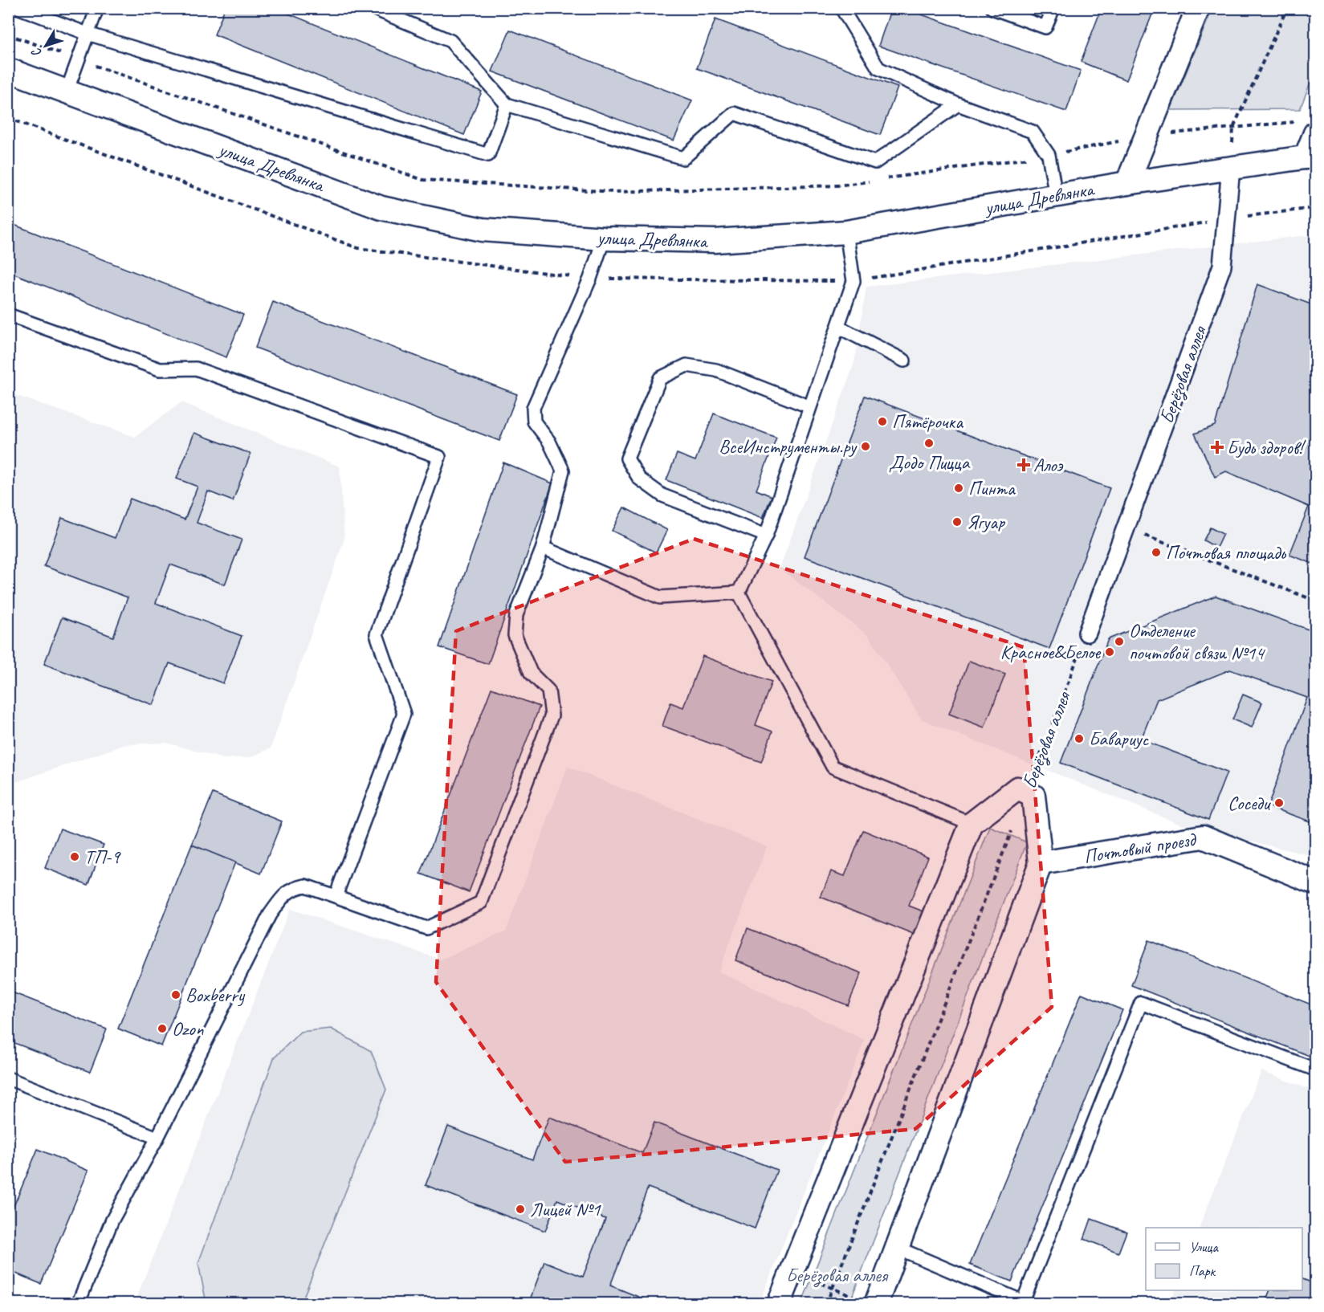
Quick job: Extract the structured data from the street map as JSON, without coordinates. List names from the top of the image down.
{
  "streets": {
    "street": ["улица Древлянка", "Берёзовая аллея", "Почтовый проезд"]
  },
  "crossings": [
    ["улица Древлянка", "Берёзовая аллея"]
  ],
  "parks": ["Берёзовая аллея"],
  "places": {
    "other": [
      "Пятёрочка",
      "Додо Пицца",
      "ВсеИнструменты.ру",
      "Пинта",
      "Ягуар",
      "Почтовая площадь",
      "Отделение почтовой связи №14",
      "Красное&Белое",
      "Бавариус",
      "Соседи",
      "ТП-9",
      "Boxberry",
      "Ozon",
      "Лицей №1"
    ],
    "health": ["Будь здоров!", "Алоэ"]
  },
  "legend": ["Улица", "Парк"],
  "north": "bottom left"
}
